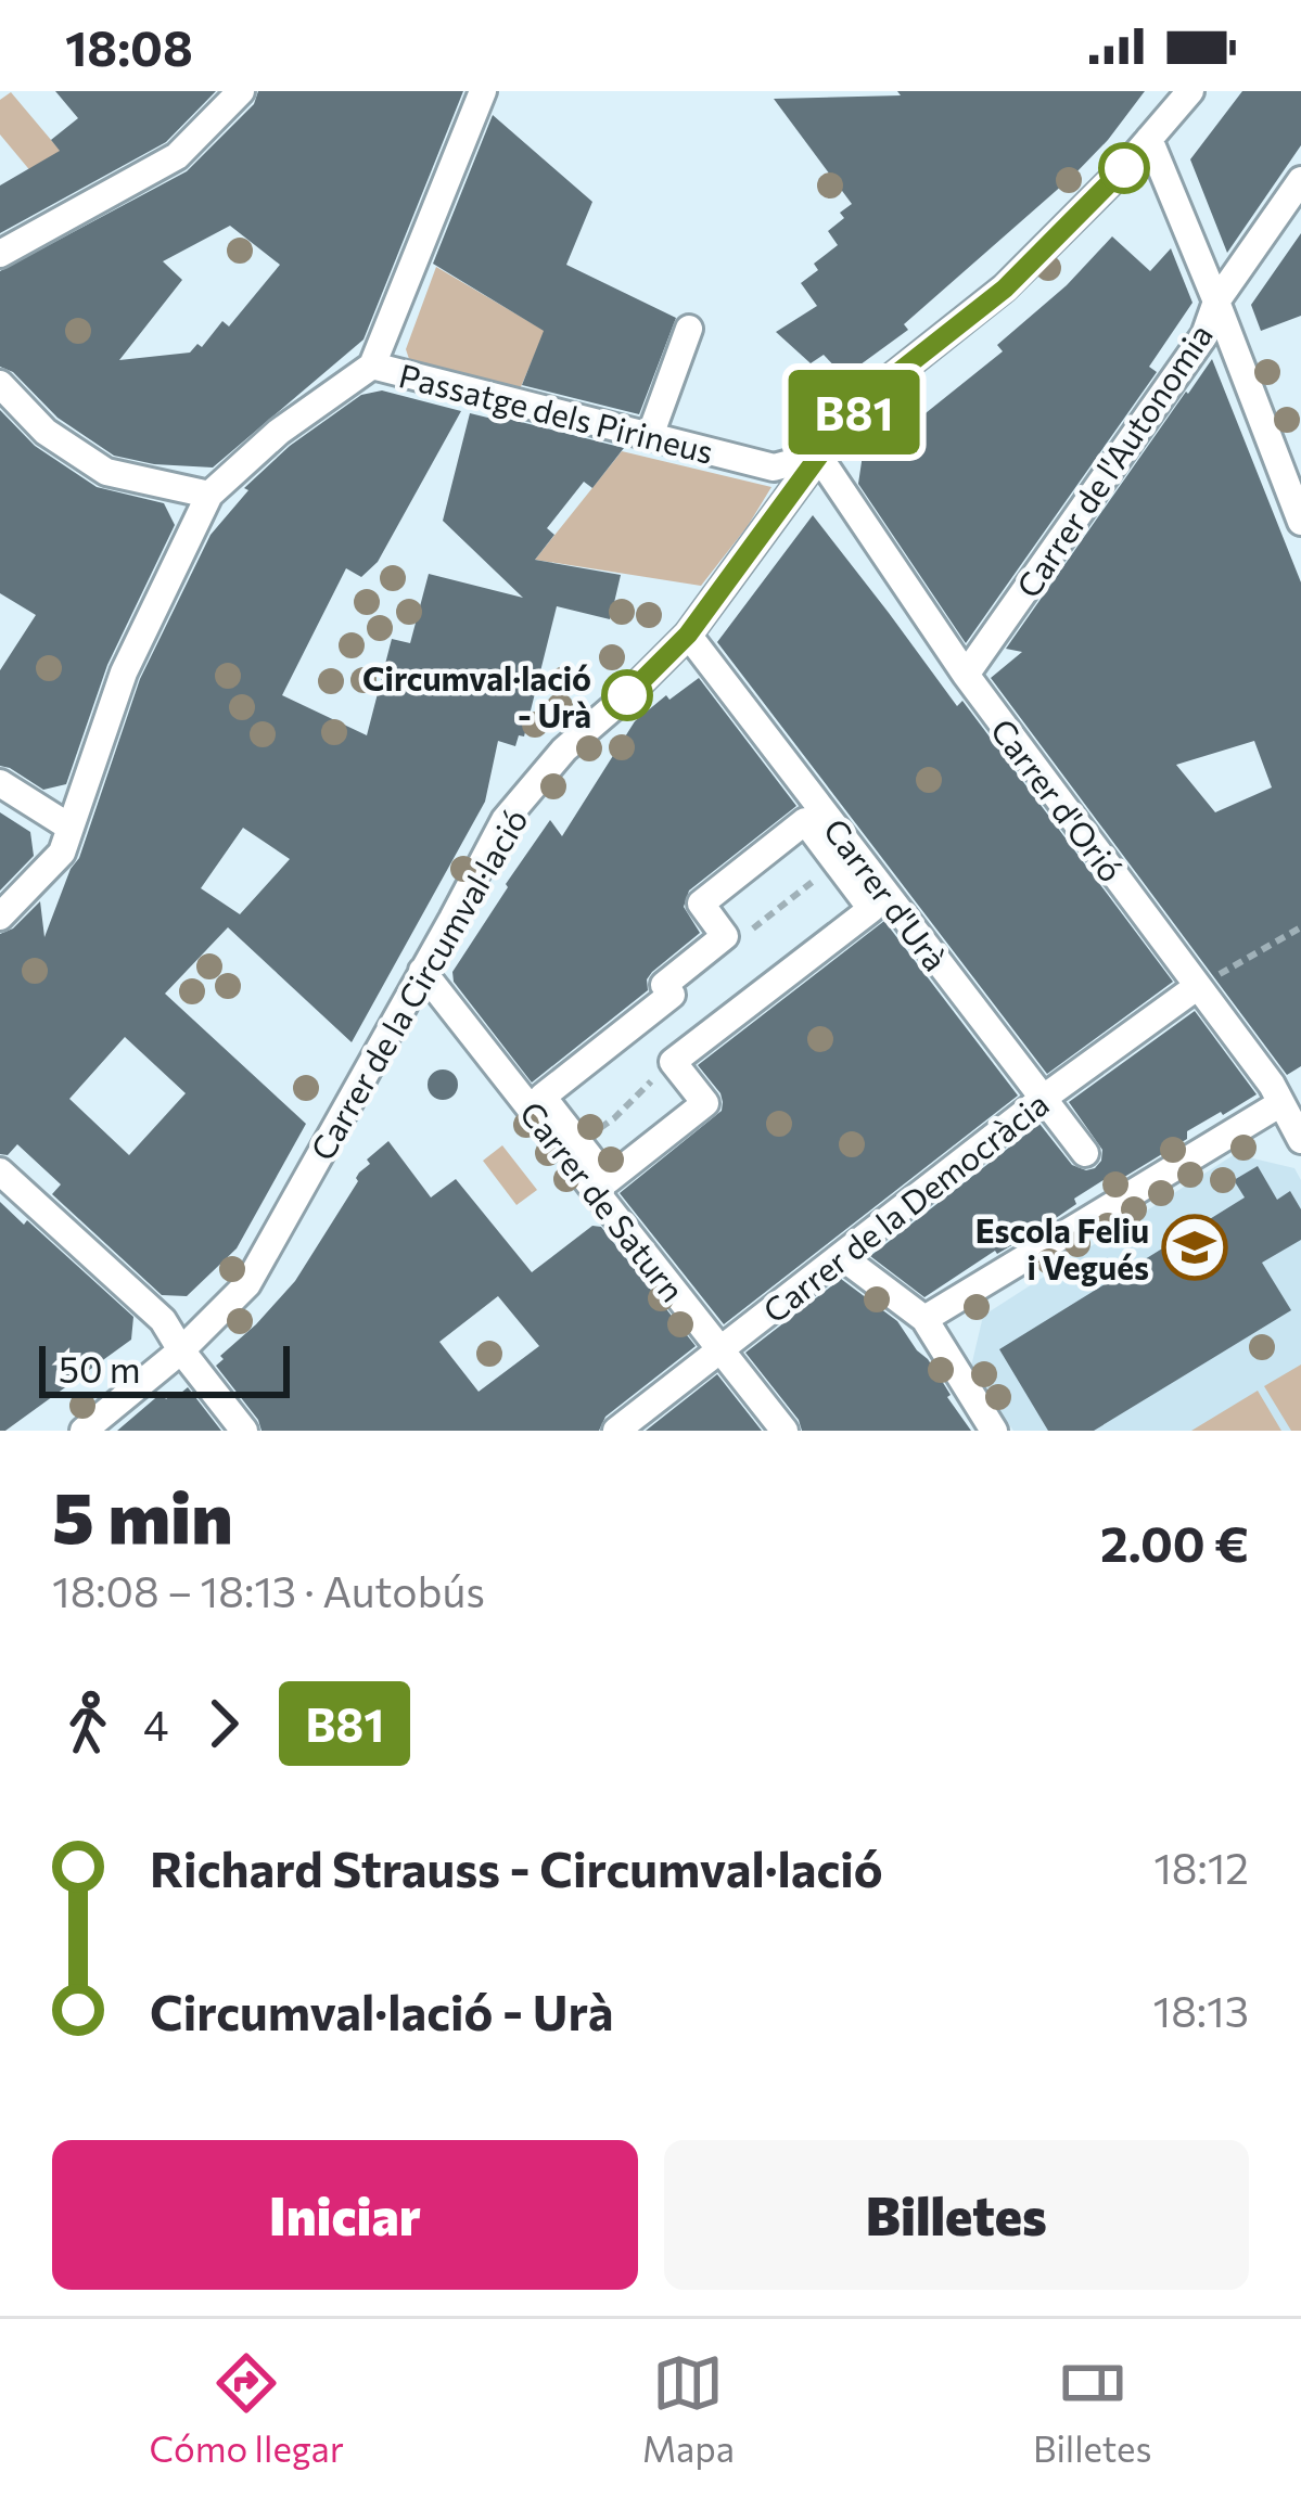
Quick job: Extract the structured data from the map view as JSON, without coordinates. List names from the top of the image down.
{
  "streets": {
    "street": [
      "Passatge dels Pirineus",
      "Carrer de l'Autonomia",
      "Carrer d'Orió",
      "Carrer d'Urà",
      "Carrer de la Circumval·lació",
      "Carrer de Saturn",
      "Carrer de la Democràcia"
    ]
  },
  "crossings": [
    ["Passatge dels Pirineus", "Carrer d'Orió"],
    ["Passatge dels Pirineus", "Carrer de la Circumval·lació"],
    ["Carrer de l'Autonomia", "Carrer d'Orió"],
    ["Carrer d'Orió", "Carrer de la Circumval·lació"],
    ["Carrer d'Orió", "Carrer de la Democràcia"],
    ["Carrer d'Urà", "Carrer de la Circumval·lació"],
    ["Carrer d'Urà", "Carrer de la Democràcia"],
    ["Carrer de la Circumval·lació", "Carrer de Saturn"],
    ["Carrer de Saturn", "Carrer de la Democràcia"]
  ],
  "places": {
    "other": ["Circumval·lació - Urà"],
    "school or university": ["Escola Feliu i Vegués"]
  },
  "lines": ["bus line B81"],
  "scale_bar": "50 m",
  "page": {
    "status": "18:08",
    "on_map": "B81",
    "scale": "50 m",
    "heading": ["5 min", "18:08 – 18:13 · Autobús", "2.00 €"],
    "legs": ["4", "B81"],
    "list": [
      {
        "name": "Richard Strauss - Circumval·lació",
        "value": "18:12"
      },
      {
        "name": "Circumval·lació - Urà",
        "value": "18:13"
      }
    ],
    "buttons": ["Iniciar", "Billetes"],
    "tabs": ["Cómo llegar", "Mapa", "Billetes"]
  }
}
